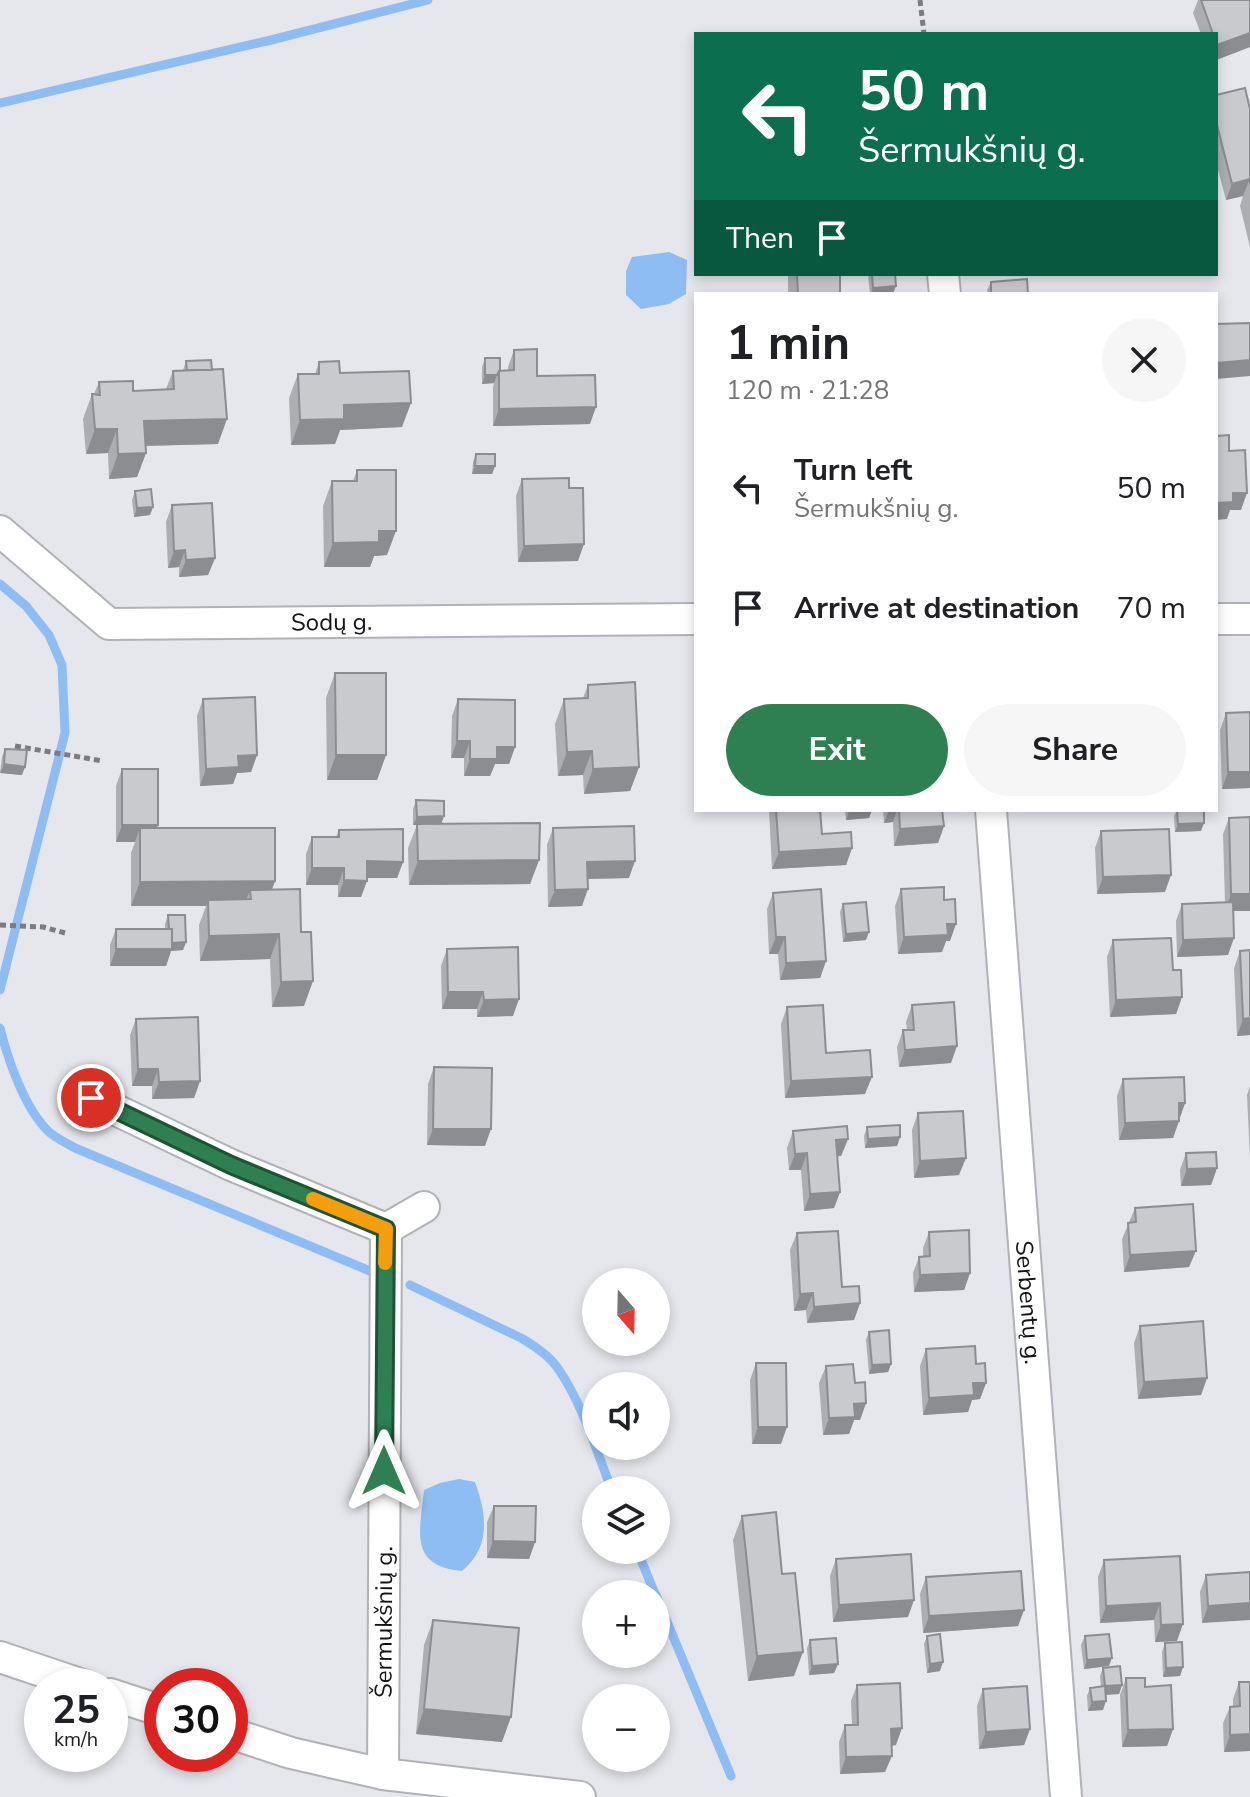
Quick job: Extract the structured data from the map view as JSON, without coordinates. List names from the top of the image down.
{
  "streets": {
    "street": ["Sodų g.", "Serbentų g.", "Šermukšnių g."]
  },
  "north": "bottom",
  "page": {
    "turn": ["50 m", "Šermukšnių g."],
    "then": "Then",
    "heading": ["1 min", "120 m · 21:28"],
    "list": [
      {
        "name": "Turn left",
        "note": "Šermukšnių g.",
        "value": "50 m"
      },
      {
        "name": "Arrive at destination",
        "value": "70 m"
      }
    ],
    "buttons": ["Exit", "Share"],
    "map_buttons": ["+", "−"],
    "speed": "25 km/h",
    "limit": "30"
  }
}
